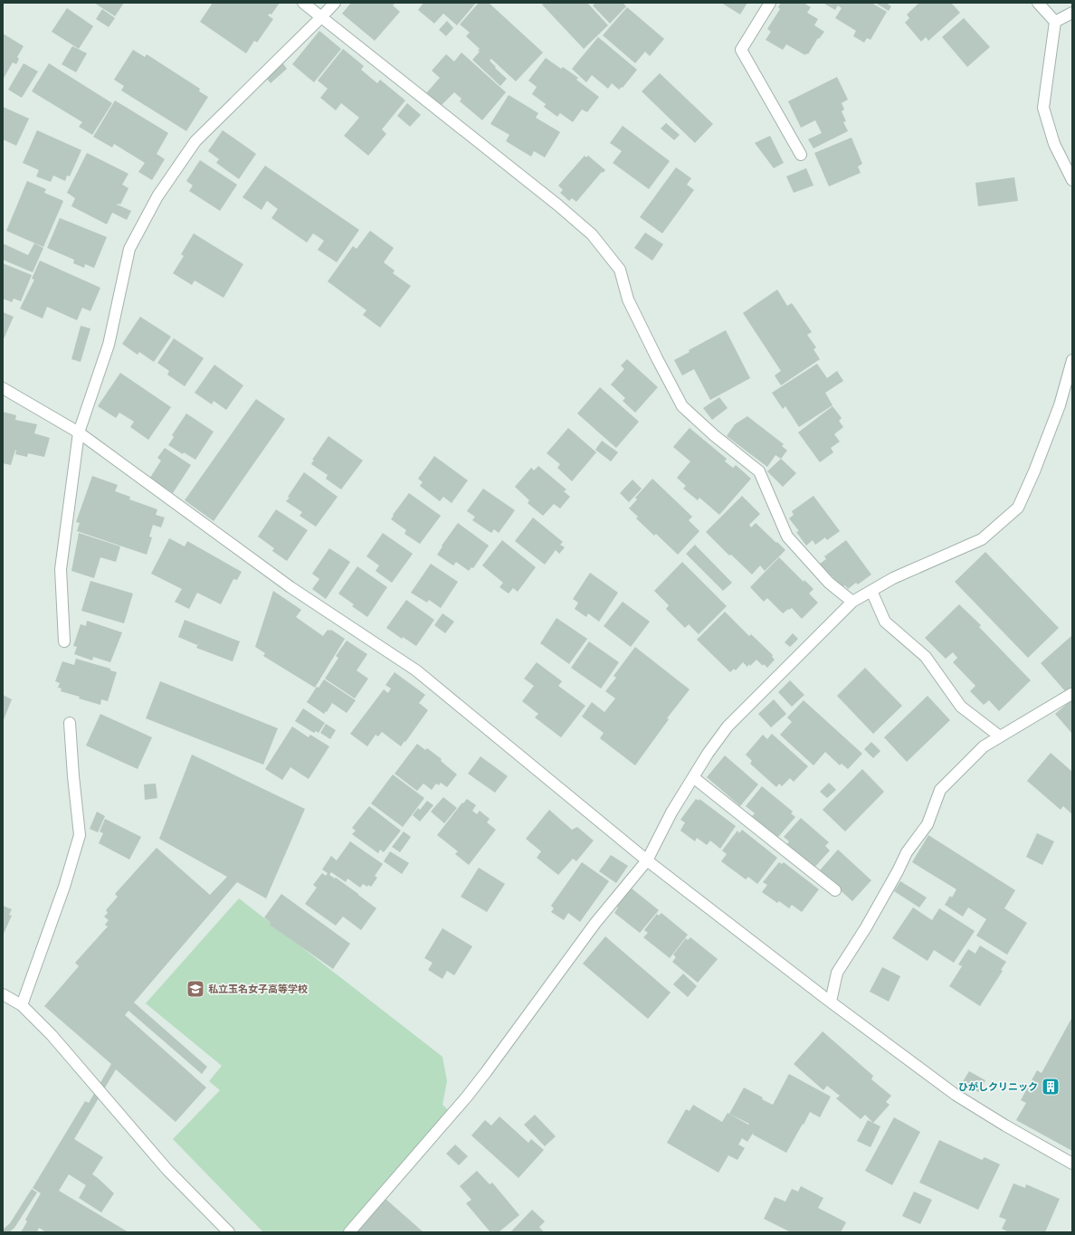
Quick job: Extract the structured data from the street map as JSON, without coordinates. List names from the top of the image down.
{
  "places": {
    "school or university": ["私立玉名女子高等学校"],
    "building": ["ひがしクリニック"]
  }
}
